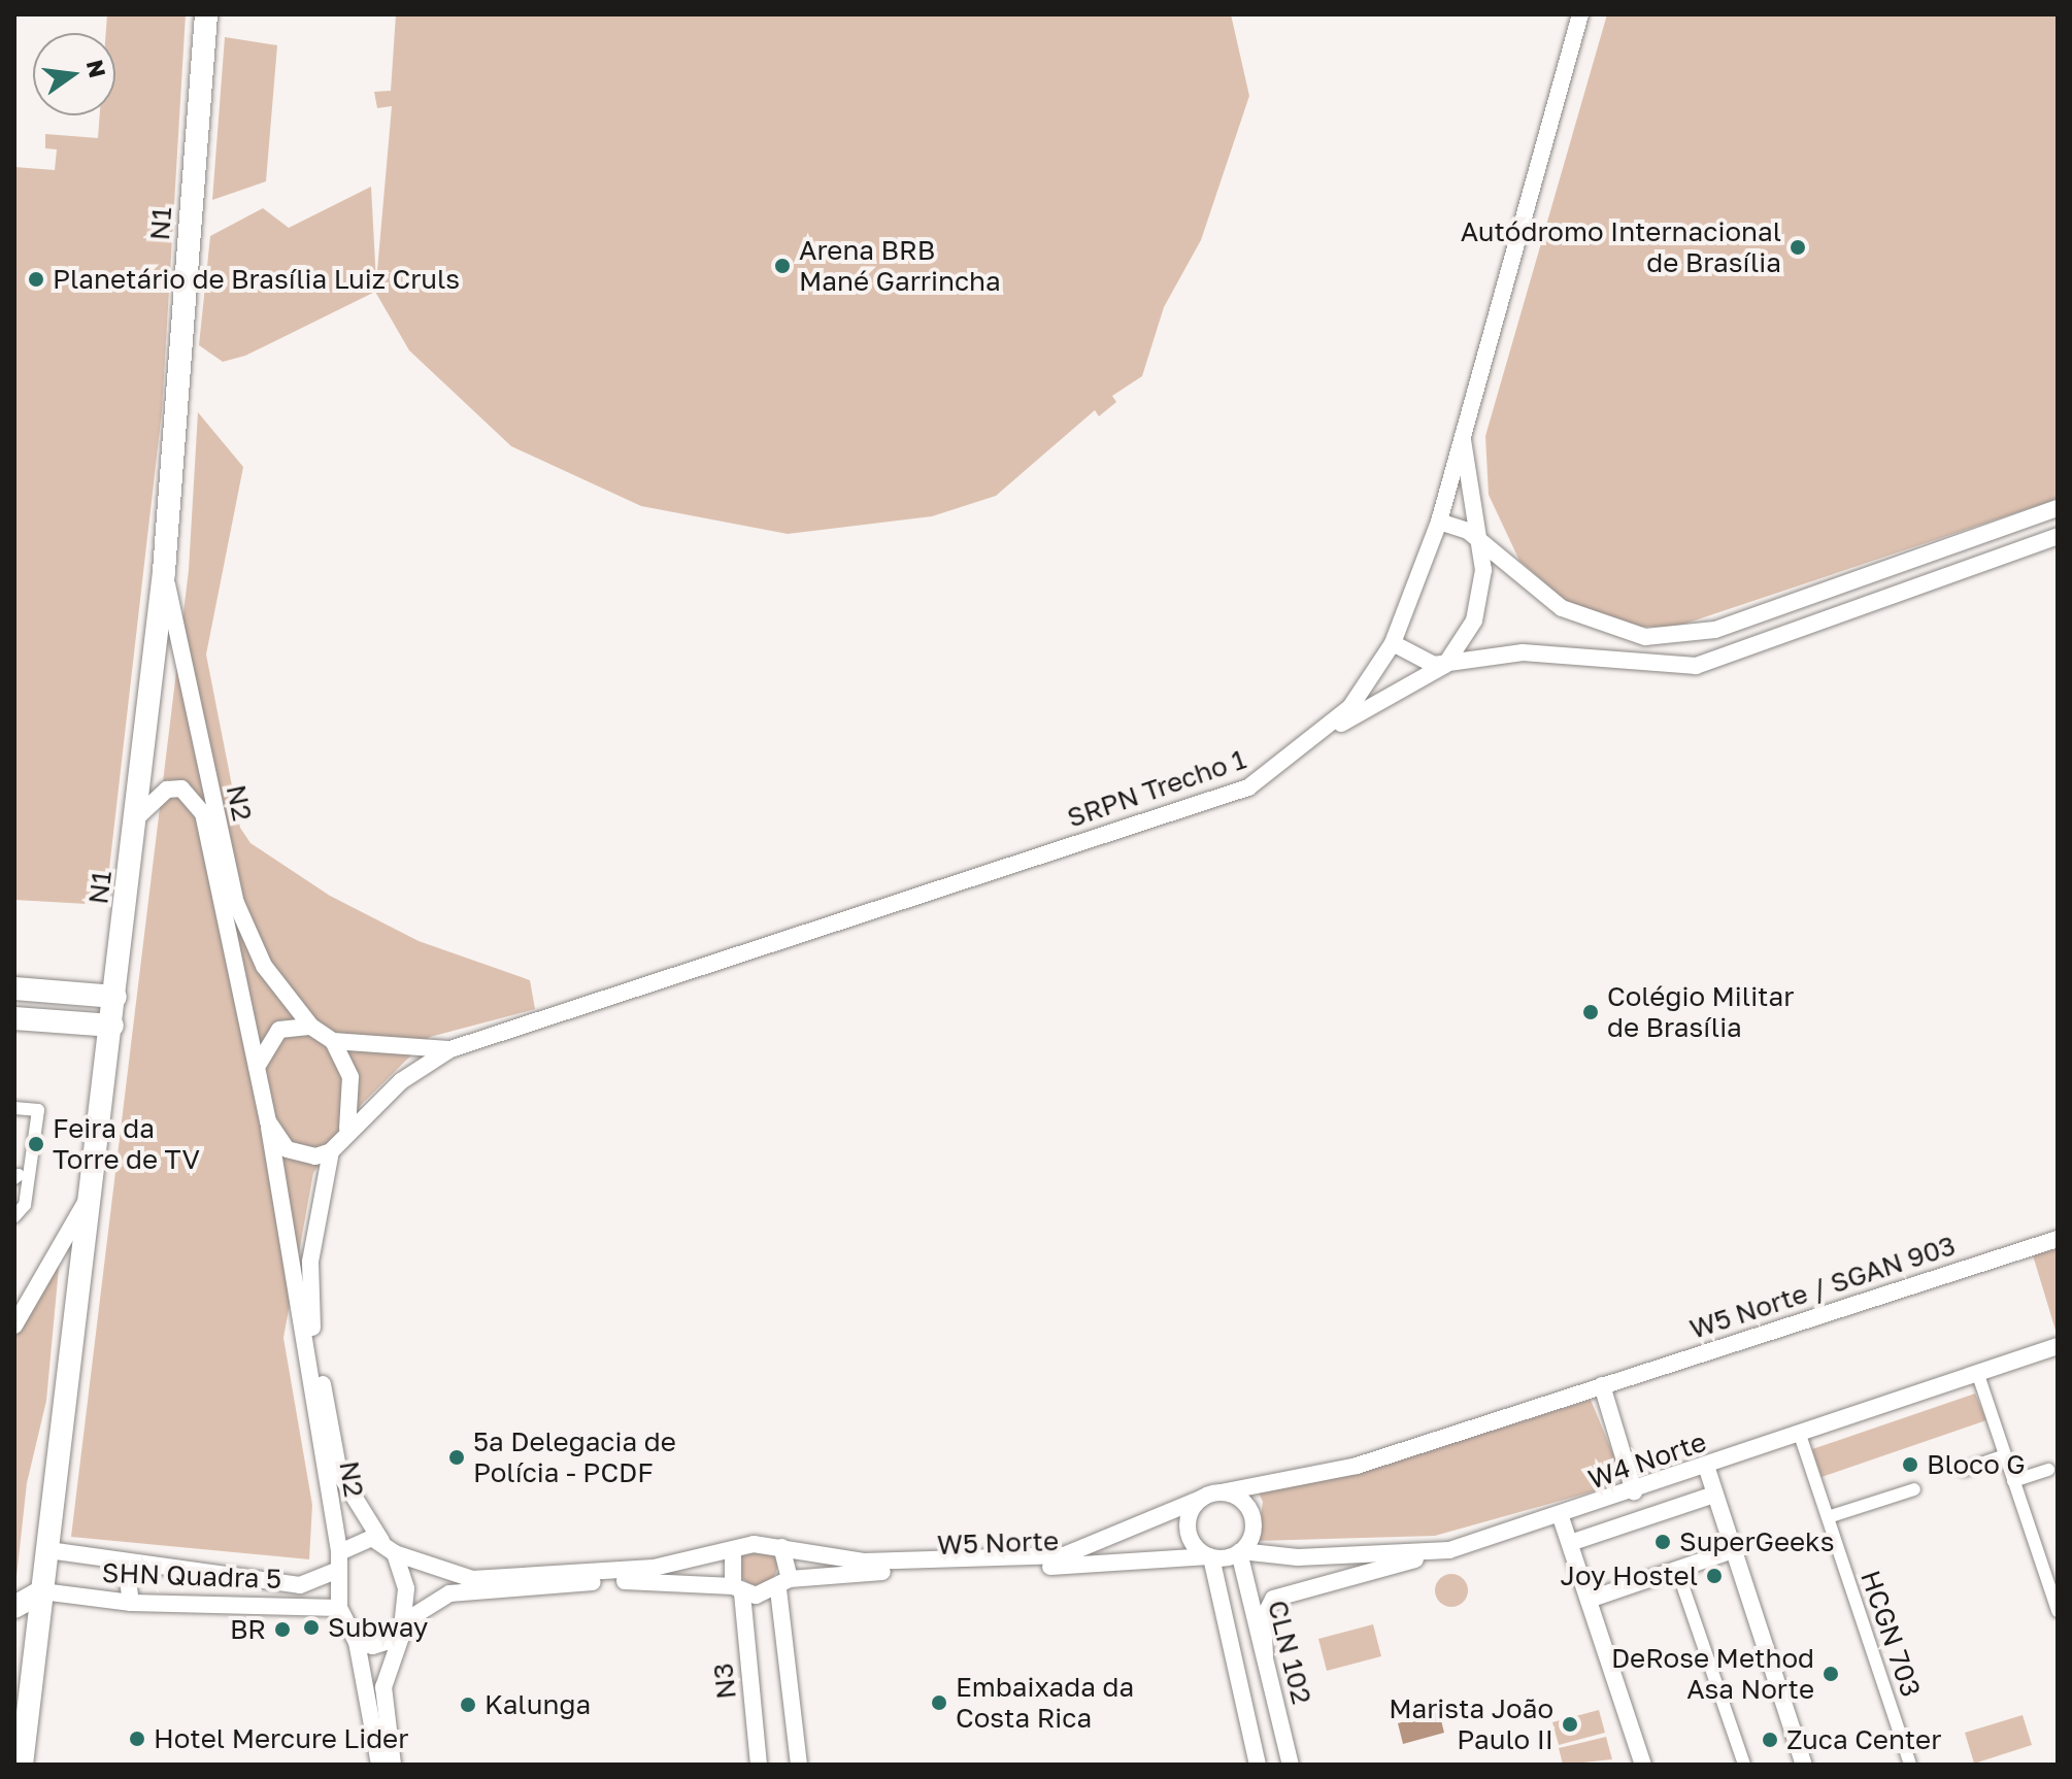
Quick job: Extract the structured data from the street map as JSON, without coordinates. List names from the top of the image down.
{
  "streets": {
    "highway": ["N1"],
    "main road": [
      "SRPN Trecho 1",
      "N2",
      "W5 Norte / SGAN 903",
      "W4 Norte",
      "W5 Norte",
      "SHN Quadra 5",
      "CLN 102",
      "N3"
    ],
    "street": ["HCGN 703"]
  },
  "crossings": [
    ["N1", "N2"],
    ["N1", "SHN Quadra 5"],
    ["SRPN Trecho 1", "N2"],
    ["N2", "SHN Quadra 5"],
    ["W5 Norte / SGAN 903", "W4 Norte"],
    ["W5 Norte / SGAN 903", "W5 Norte"],
    ["W5 Norte / SGAN 903", "CLN 102"],
    ["W4 Norte", "W5 Norte"],
    ["W4 Norte", "HCGN 703"],
    ["W4 Norte", "CLN 102"],
    ["W5 Norte", "CLN 102"],
    ["W5 Norte", "N3"]
  ],
  "places": [
    "Autódromo Internacional de Brasília",
    "Arena BRB Mané Garrincha",
    "Planetário de Brasília Luiz Cruls",
    "Colégio Militar de Brasília",
    "Feira da Torre de TV",
    "5ª Delegacia de Polícia - PCDF",
    "Bloco G",
    "SuperGeeks",
    "Joy Hostel",
    "Subway",
    "BR",
    "DeRose Method Asa Norte",
    "Embaixada da Costa Rica",
    "Kalunga",
    "Marista João Paulo II",
    "Hotel Mercure Lider",
    "Zuca Center"
  ],
  "north": "right"
}
